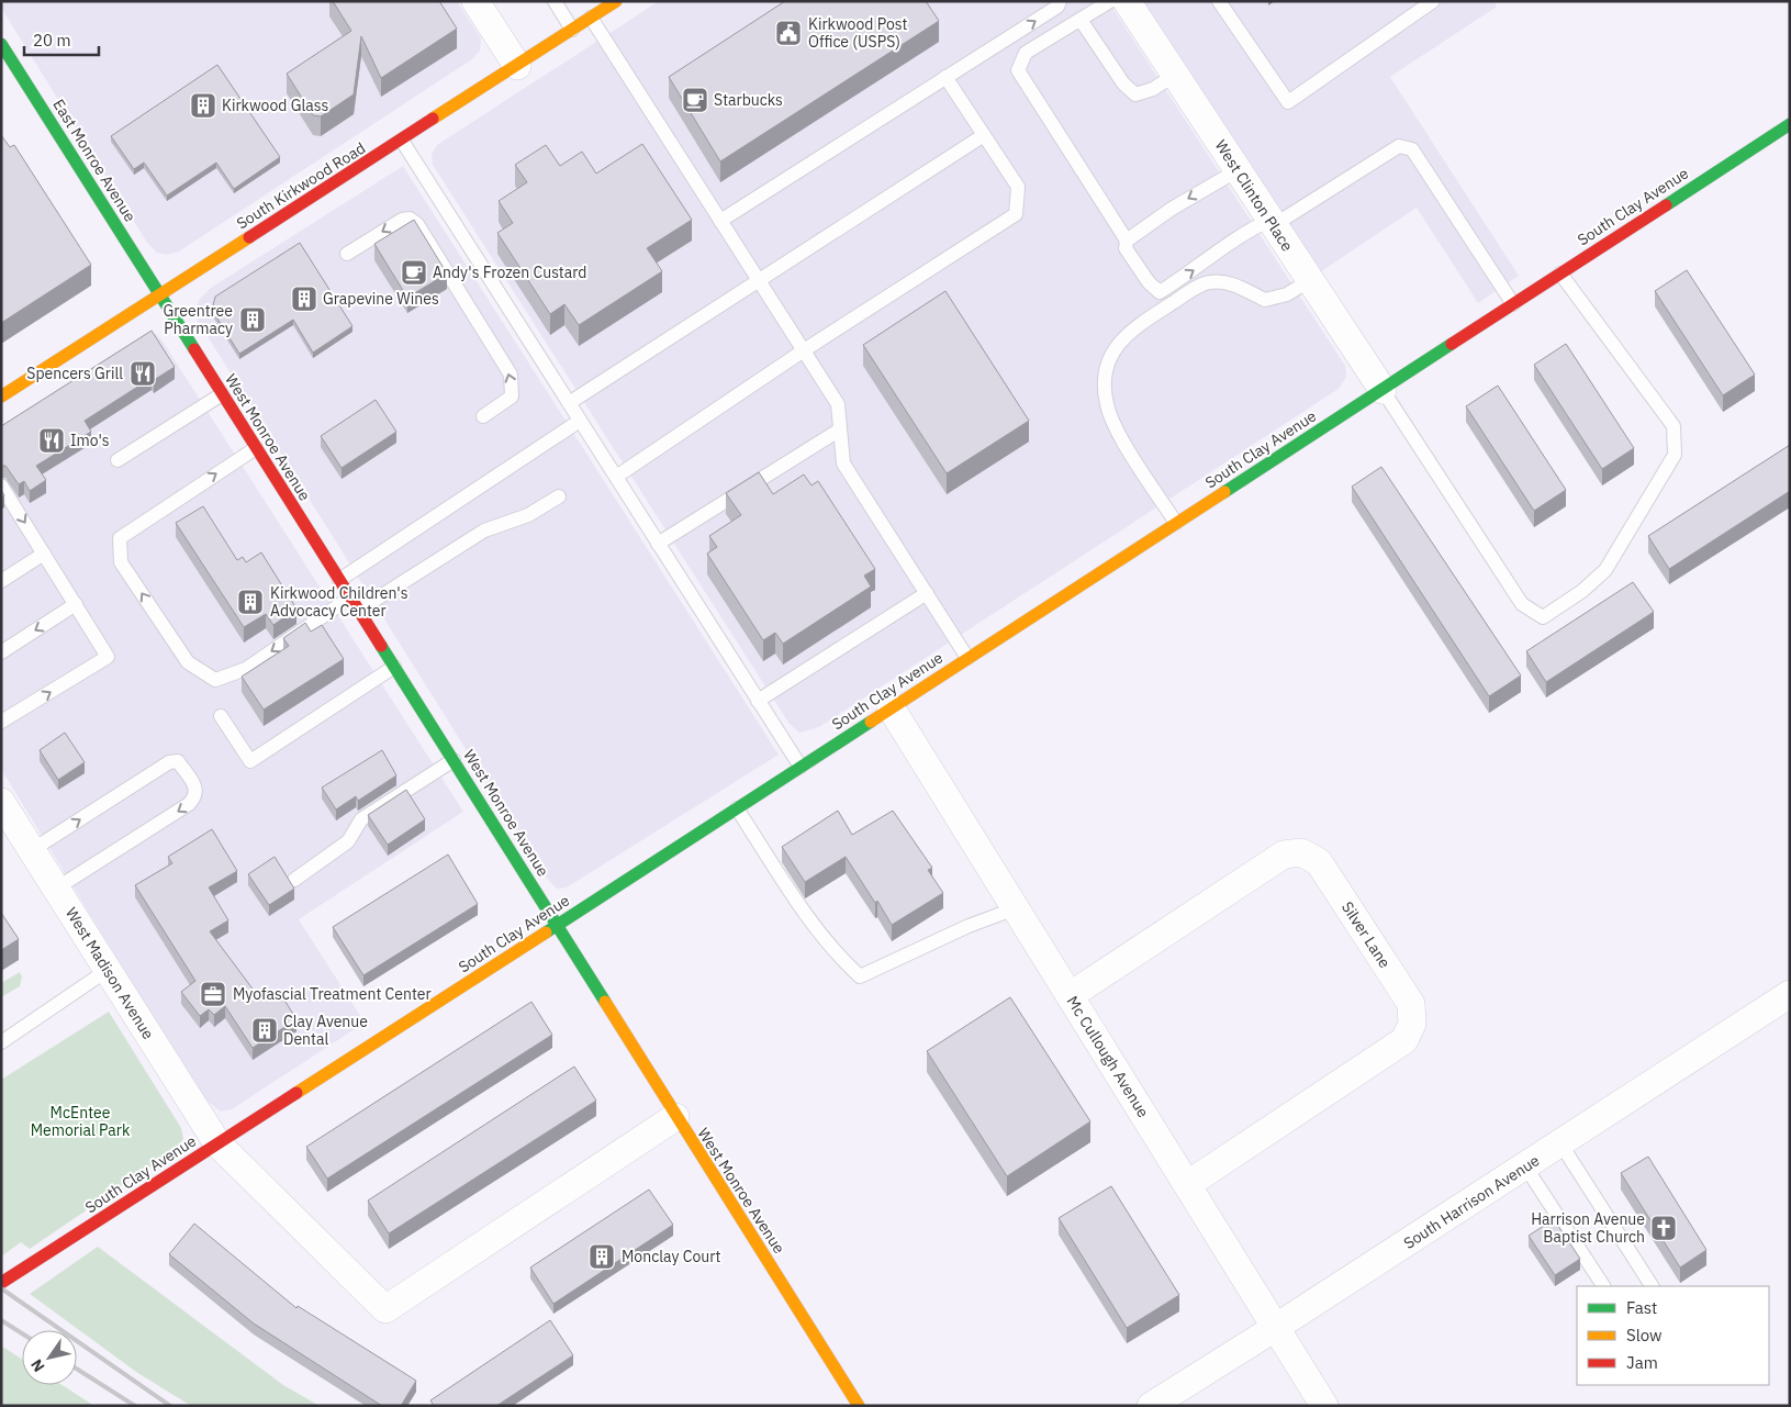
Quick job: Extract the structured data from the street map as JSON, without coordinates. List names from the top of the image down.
{
  "streets": {
    "street": [
      "East Monroe Avenue",
      "South Kirkwood Road",
      "West Clinton Place",
      "South Clay Avenue",
      "West Monroe Avenue",
      "Silver Lane",
      "West Madison Avenue",
      "Mc Cullough Avenue",
      "South Harrison Avenue"
    ]
  },
  "crossings": [
    ["East Monroe Avenue", "South Kirkwood Road"],
    ["East Monroe Avenue", "West Monroe Avenue"],
    ["South Kirkwood Road", "West Monroe Avenue"],
    ["West Clinton Place", "South Clay Avenue"],
    ["South Clay Avenue", "West Monroe Avenue"],
    ["South Clay Avenue", "West Madison Avenue"],
    ["South Clay Avenue", "Mc Cullough Avenue"],
    ["Silver Lane", "Mc Cullough Avenue"],
    ["Mc Cullough Avenue", "South Harrison Avenue"]
  ],
  "parks": ["McEntee Memorial Park"],
  "places": {
    "public building": ["Kirkwood Post Office (USPS)"],
    "cafe": ["Starbucks", "Andy's Frozen Custard"],
    "building": [
      "Kirkwood Glass",
      "Grapevine Wines",
      "Greentree Pharmacy",
      "Kirkwood Children's Advocacy Center",
      "Clay Avenue Dental",
      "Monclay Court"
    ],
    "restaurant": ["Spencers Grill", "Imo's"],
    "office": ["Myofascial Treatment Center"],
    "church": ["Harrison Avenue Baptist Church"]
  },
  "legend": ["Fast", "Slow", "Jam"],
  "scale_bar": "20 m",
  "north": "bottom left"
}
